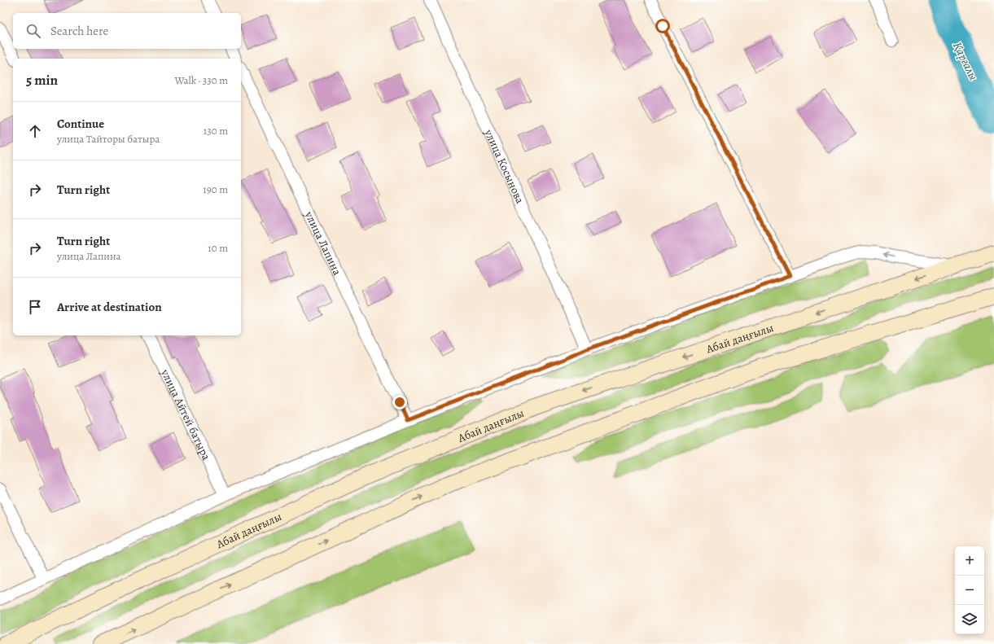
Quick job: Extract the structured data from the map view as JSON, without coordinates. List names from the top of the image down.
{
  "streets": {
    "main road": ["Абай даңғылы"],
    "street": ["улица Косынова", "улица Лапина", "улица Айтей батыра"]
  },
  "water": ["Қарғалы"],
  "page": {
    "search": "Search here",
    "heading": ["5 min", "Walk · 330 m"],
    "list": [
      ["Continue", "улица Тайторы батыра", "130 m"],
      ["Turn right", "190 m"],
      ["Turn right", "улица Лапина", "10 m"],
      "Arrive at destination"
    ],
    "map_buttons": ["+", "−"]
  }
}
